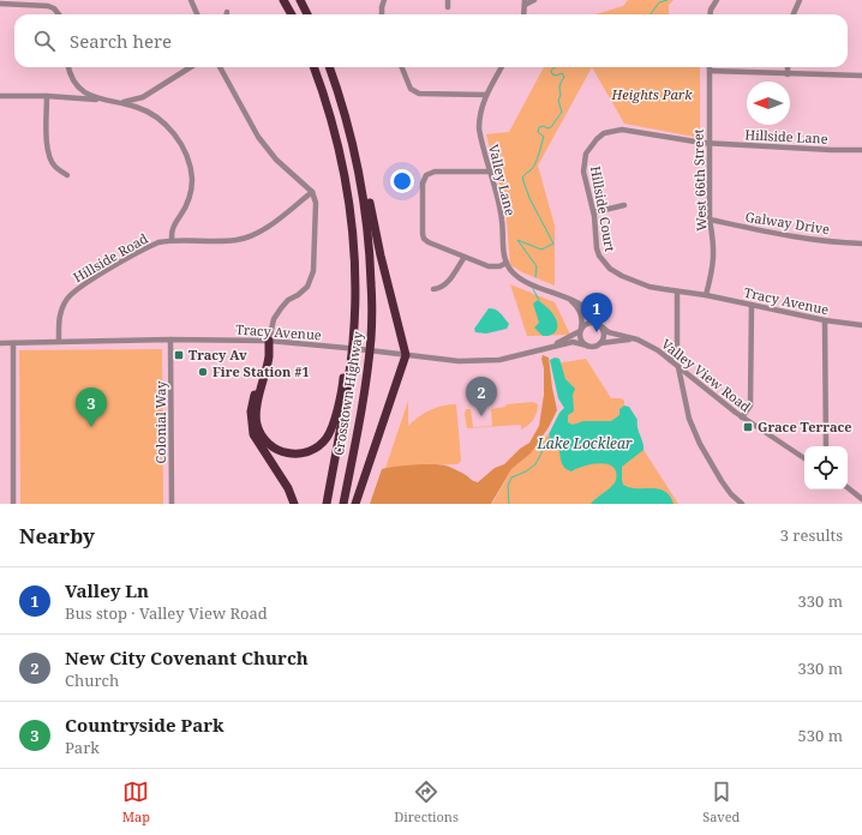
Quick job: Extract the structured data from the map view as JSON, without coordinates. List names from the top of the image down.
{
  "streets": {
    "highway": ["Crosstown Highway"],
    "street": [
      "Hillside Lane",
      "Valley Lane",
      "West 66th Street",
      "Hillside Court",
      "Galway Drive",
      "Hillside Road",
      "Tracy Avenue",
      "Valley View Road",
      "Colonial Way"
    ]
  },
  "crossings": [
    ["Hillside Lane", "West 66th Street"],
    ["Hillside Lane", "Hillside Court"],
    ["West 66th Street", "Hillside Court"],
    ["West 66th Street", "Galway Drive"],
    ["West 66th Street", "Tracy Avenue"],
    ["Hillside Court", "Tracy Avenue"],
    ["Hillside Road", "Tracy Avenue"],
    ["Tracy Avenue", "Valley View Road"],
    ["Tracy Avenue", "Colonial Way"]
  ],
  "water": ["Lake Locklear"],
  "parks": ["Heights Park"],
  "places": {
    "transit": ["Tracy Av", "Grace Terrace"],
    "other": ["Fire Station #1"]
  },
  "north": "left",
  "page": {
    "search": "Search here",
    "pins": ["1", "2", "3"],
    "heading": ["Nearby", "3 results"],
    "list": [
      {
        "mark": "1",
        "name": "Valley Ln",
        "note": "Bus stop · Valley View Road",
        "value": "330 m"
      },
      {
        "mark": "2",
        "name": "New City Covenant Church",
        "note": "Church",
        "value": "330 m"
      },
      {
        "mark": "3",
        "name": "Countryside Park",
        "note": "Park",
        "value": "530 m"
      }
    ],
    "nav": ["Map", "Directions", "Saved"]
  }
}
